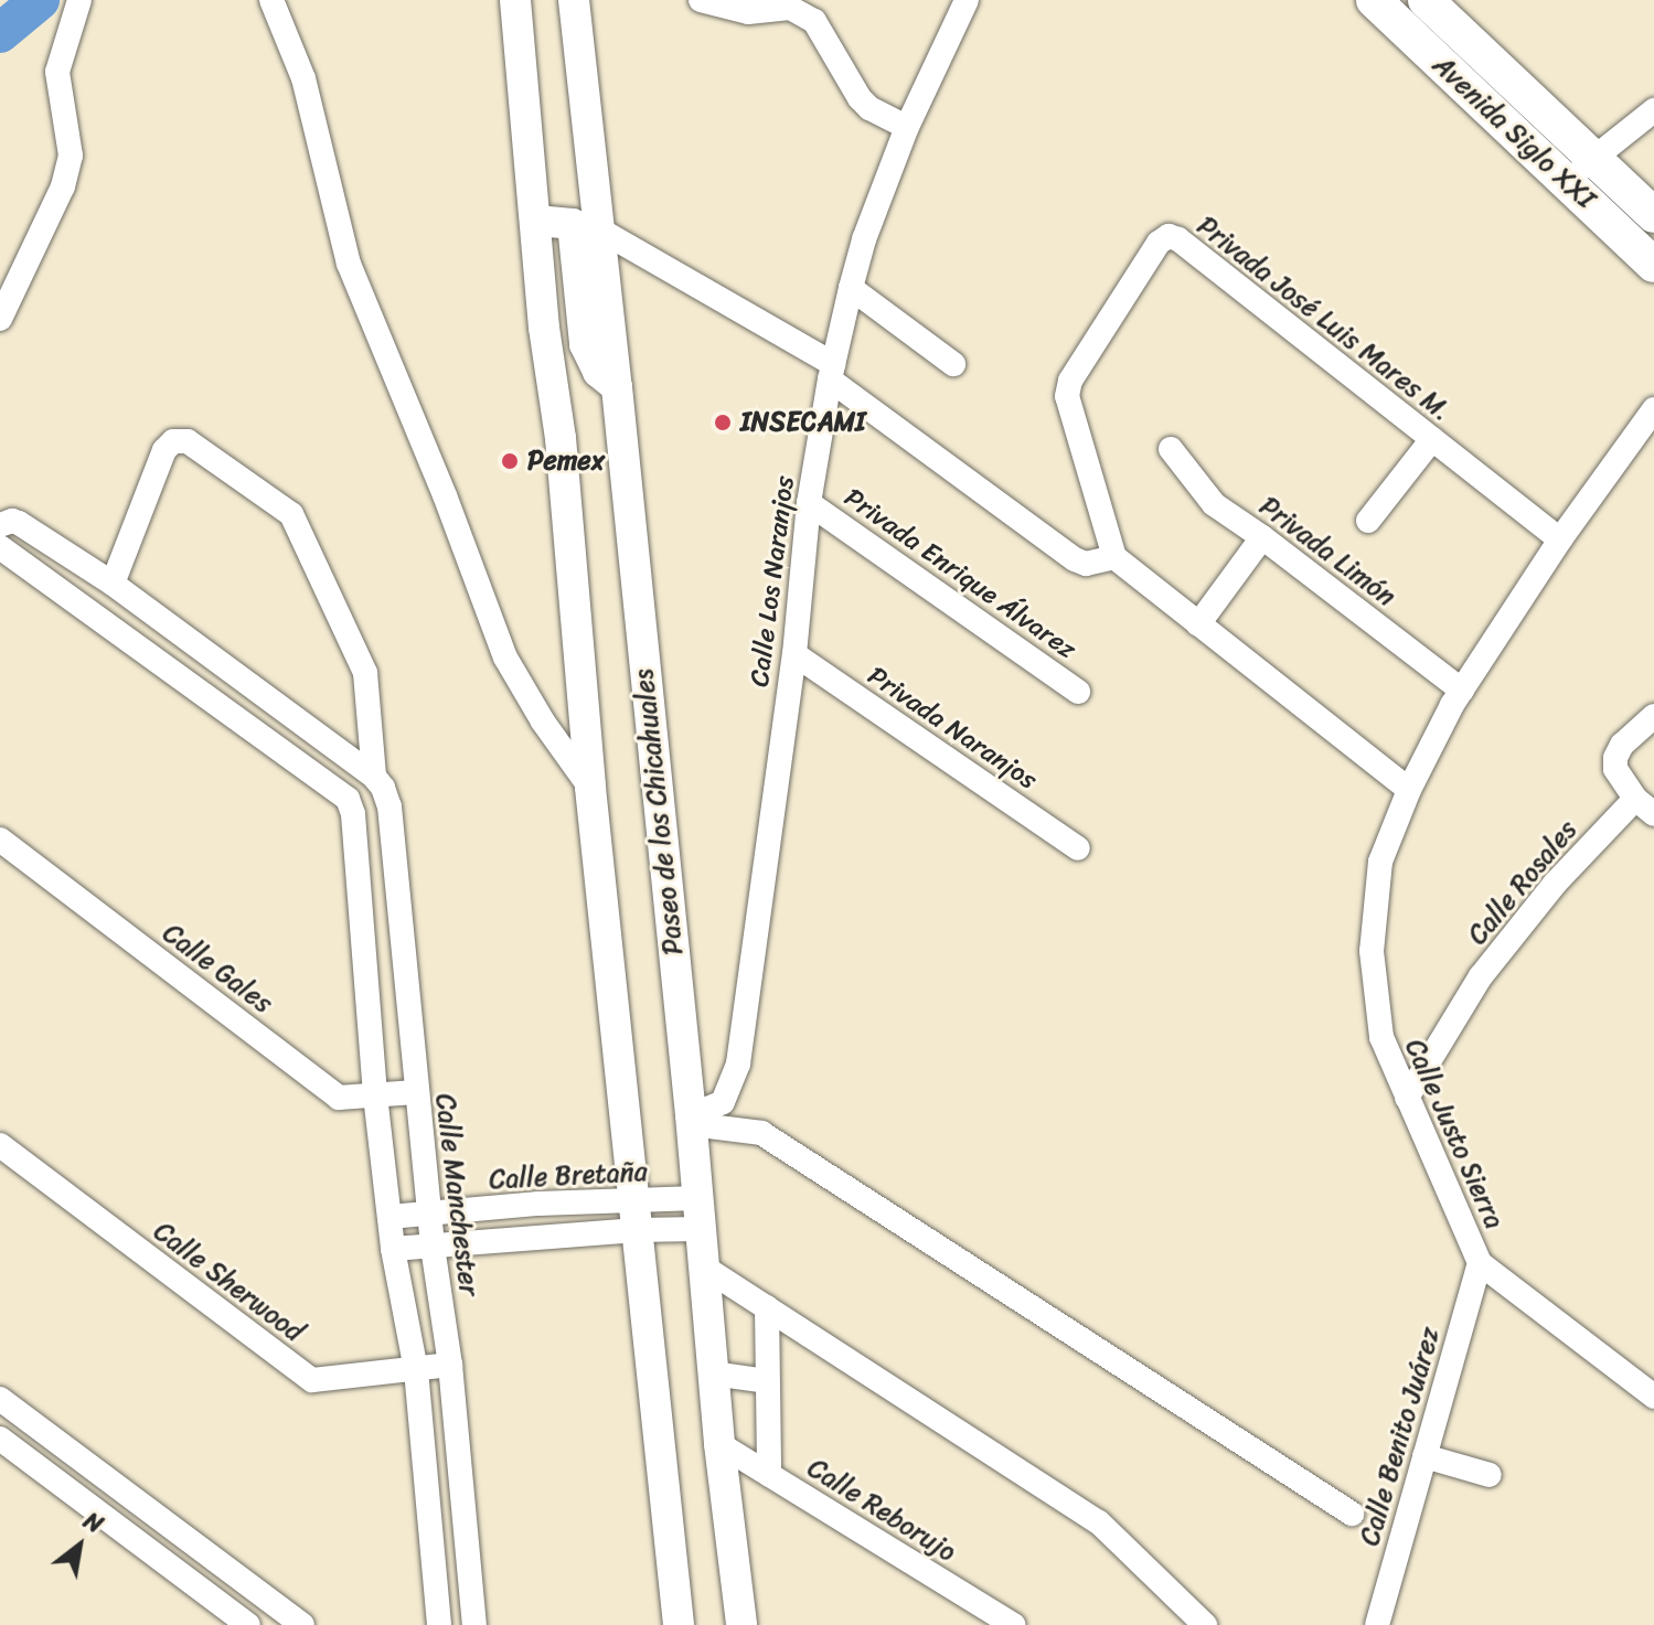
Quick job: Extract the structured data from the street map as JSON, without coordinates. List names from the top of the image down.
{
  "streets": {
    "highway": ["Avenida Siglo XXI"],
    "main road": ["Paseo de los Chicahuales"],
    "street": [
      "Privada José Luis Mares M.",
      "Privada Limón",
      "Privada Enrique Álvarez",
      "Calle Los Naranjos",
      "Privada Naranjos",
      "Calle Rosales",
      "Calle Gales",
      "Calle Justo Sierra",
      "Calle Bretaña",
      "Calle Manchester",
      "Calle Sherwood",
      "Calle Benito Juárez",
      "Calle Reborujo"
    ]
  },
  "crossings": [
    ["Privada José Luis Mares M.", "Calle Justo Sierra"],
    ["Privada Limón", "Calle Justo Sierra"],
    ["Privada Enrique Álvarez", "Calle Los Naranjos"],
    ["Calle Los Naranjos", "Privada Naranjos"],
    ["Calle Los Naranjos", "Paseo de los Chicahuales"],
    ["Paseo de los Chicahuales", "Calle Bretaña"],
    ["Paseo de los Chicahuales", "Calle Reborujo"],
    ["Calle Rosales", "Calle Justo Sierra"],
    ["Calle Gales", "Calle Manchester"],
    ["Calle Justo Sierra", "Calle Benito Juárez"],
    ["Calle Bretaña", "Calle Manchester"],
    ["Calle Manchester", "Calle Sherwood"]
  ],
  "places": ["INSECAMI", "Pemex"],
  "north": "top right"
}
